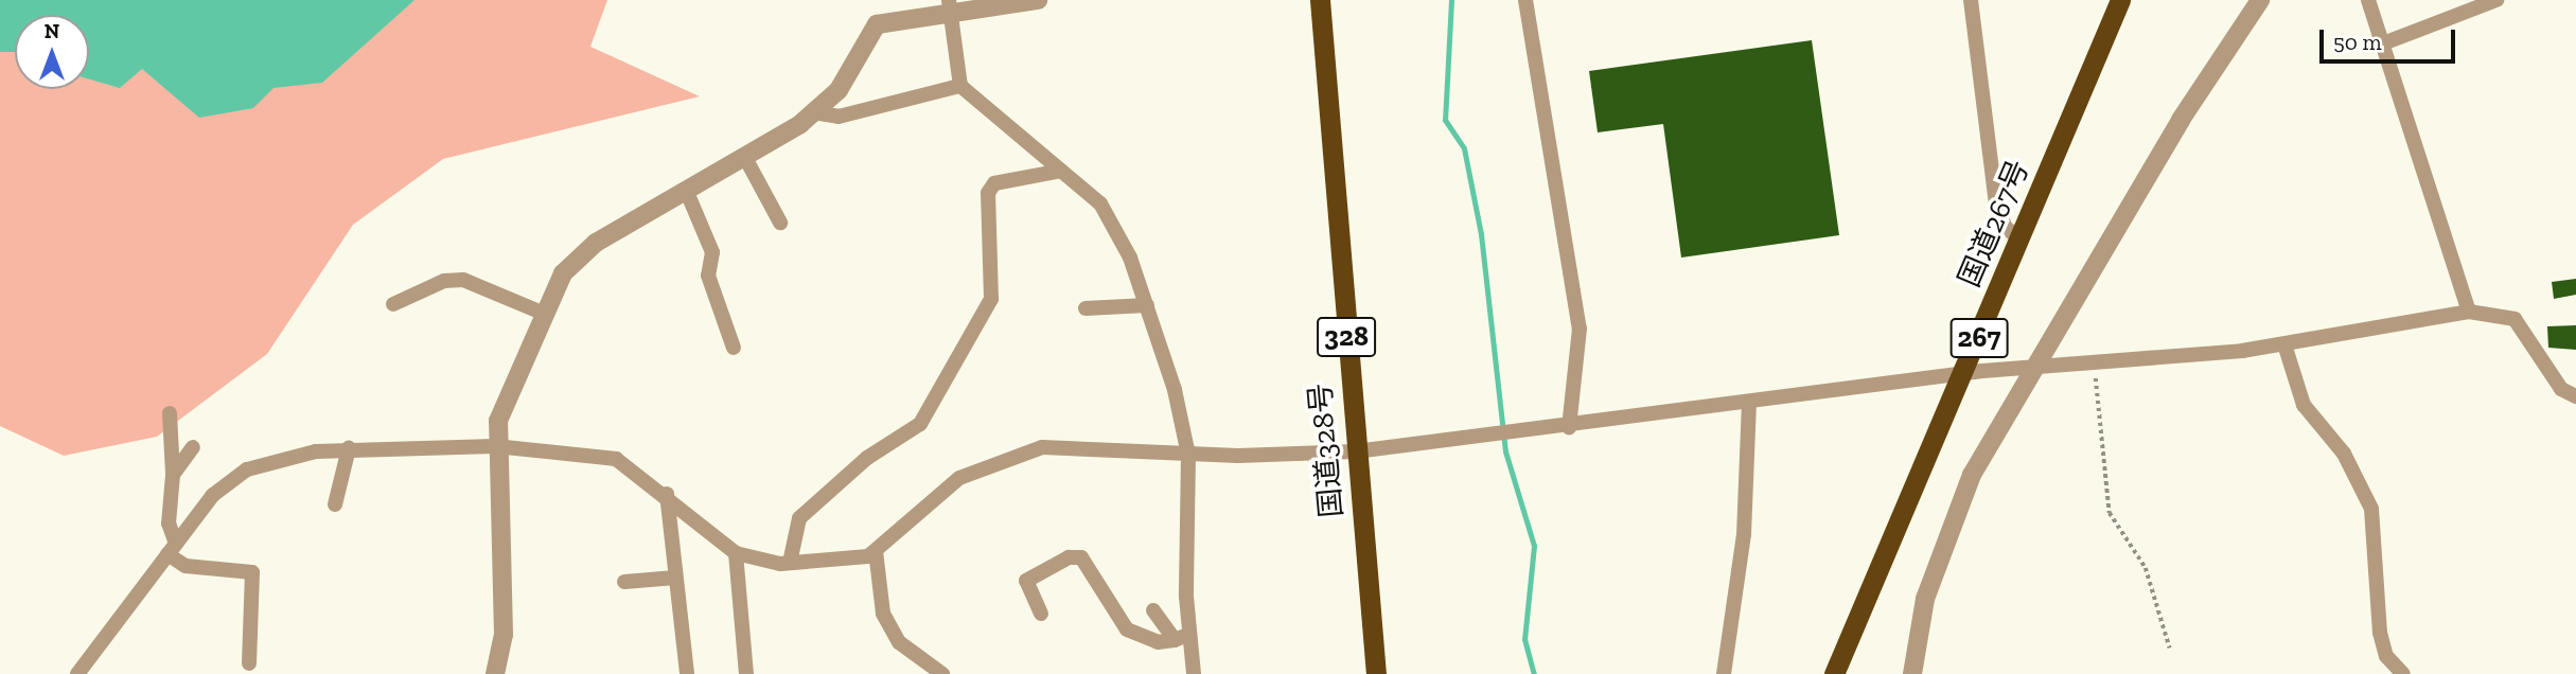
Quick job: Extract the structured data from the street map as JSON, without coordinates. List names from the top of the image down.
{
  "streets": {
    "highway": [
      "国道267号",
      "328",
      "267",
      "国道328号"
    ]
  },
  "scale_bar": "50 m",
  "north": "top"
}
